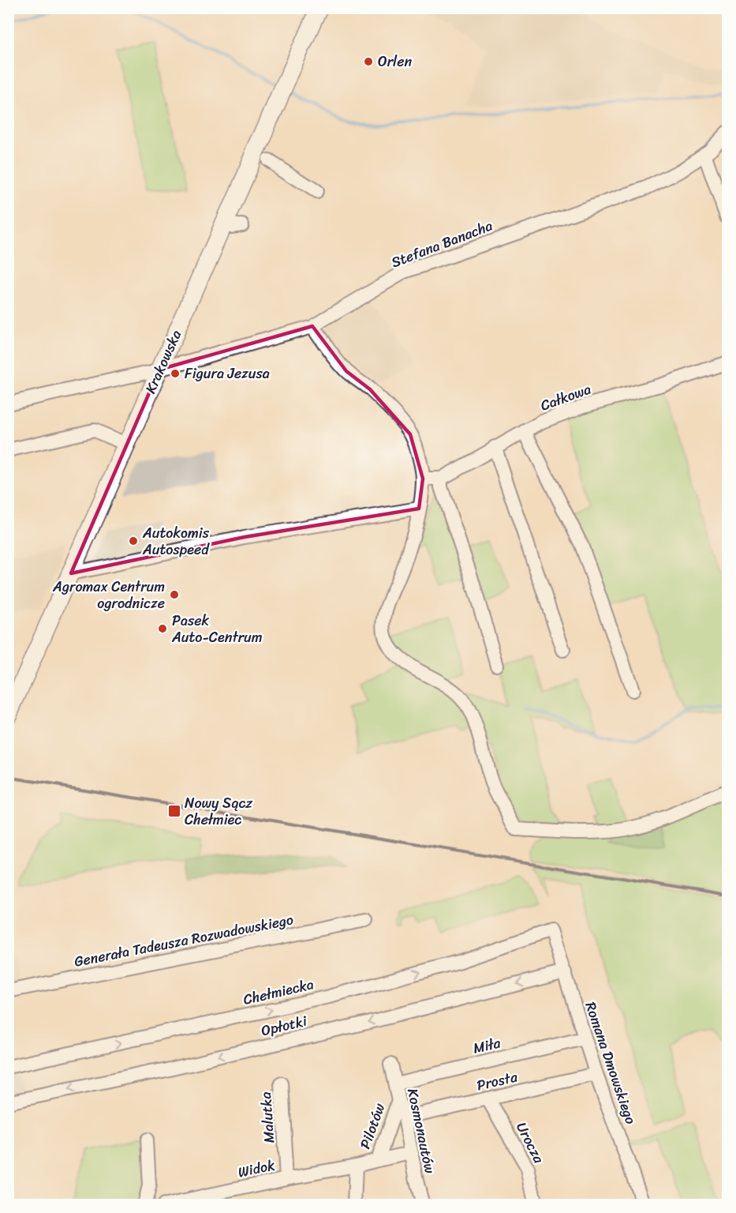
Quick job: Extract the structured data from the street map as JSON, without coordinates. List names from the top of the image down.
{
  "streets": {
    "main road": ["Krakowska"],
    "street": [
      "Stefana Banacha",
      "Całkowa",
      "Generała Tadeusza Rozwadowskiego",
      "Chełmiecka",
      "Opłotki",
      "Miła",
      "Romana Dmowskiego",
      "Prosta",
      "Malutka",
      "Pilotów",
      "Kosmonautów",
      "Urocza",
      "Widok"
    ]
  },
  "crossings": [
    ["Stefana Banacha", "Krakowska"],
    ["Chełmiecka", "Romana Dmowskiego"],
    ["Opłotki", "Romana Dmowskiego"],
    ["Miła", "Romana Dmowskiego"],
    ["Miła", "Kosmonautów"],
    ["Romana Dmowskiego", "Prosta"],
    ["Prosta", "Kosmonautów"],
    ["Prosta", "Urocza"],
    ["Malutka", "Widok"],
    ["Pilotów", "Kosmonautów"],
    ["Pilotów", "Widok"]
  ],
  "one_way": ["Chełmiecka", "Opłotki"],
  "places": {
    "other": [
      "Orlen",
      "Figura Jezusa",
      "Autokomis Autospeed",
      "Agromax Centrum ogrodnicze",
      "Pasek Auto-Centrum"
    ],
    "transit": ["Nowy Sącz Chełmiec"]
  }
}
